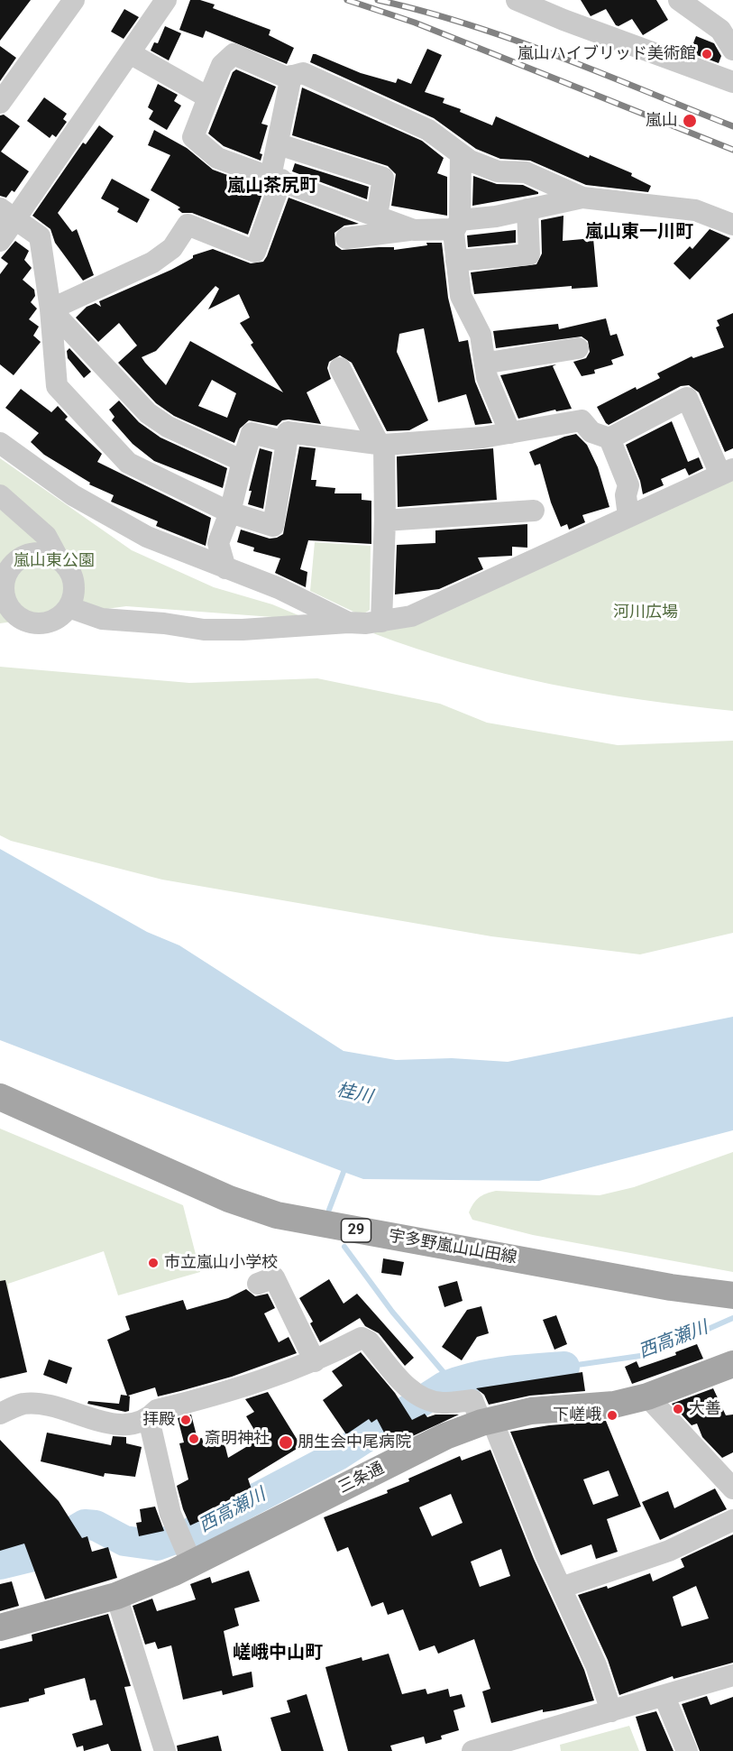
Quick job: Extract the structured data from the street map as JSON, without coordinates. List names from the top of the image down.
{
  "streets": {
    "main road": ["29", "宇多野嵐山山田線", "三条通"]
  },
  "districts": ["嵐山茶尻町", "嵐山東一川町", "嵯峨中山町"],
  "water": ["桂川", "西高瀬川"],
  "parks": ["嵐山東公園", "河川広場"],
  "places": [
    "嵐山ハイブリッド美術館",
    "嵐山",
    "市立嵐山小学校",
    "大善",
    "下嵯峨",
    "拝殿",
    "斎明神社",
    "朋生会中尾病院"
  ]
}
